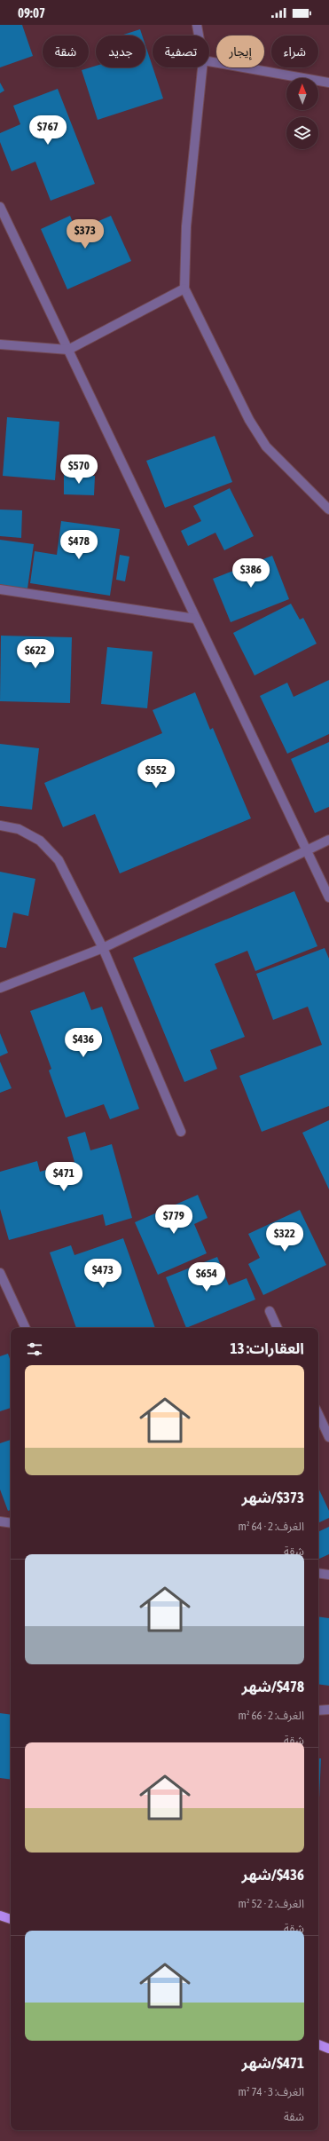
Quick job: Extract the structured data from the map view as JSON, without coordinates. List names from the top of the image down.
{
  "north": "top",
  "page": {
    "status": "09:07",
    "chip": [
      "شراء",
      "إيجار",
      "تصفية",
      "جديد",
      "شقة"
    ],
    "price": [
      "$767",
      "$373",
      "$570",
      "$478",
      "$386",
      "$622",
      "$552",
      "$436",
      "$471",
      "$779",
      "$322",
      "$473",
      "$654"
    ],
    "heading": "العقارات: 13",
    "list": [
      {
        "name": "$373/شهر",
        "note": "الغرف: 2 · 64 m² · شقة"
      },
      {
        "name": "$478/شهر",
        "note": "الغرف: 2 · 66 m² · شقة"
      },
      {
        "name": "$436/شهر",
        "note": "الغرف: 2 · 52 m² · شقة"
      },
      {
        "name": "$471/شهر",
        "note": "الغرف: 3 · 74 m² · شقة"
      }
    ]
  }
}
